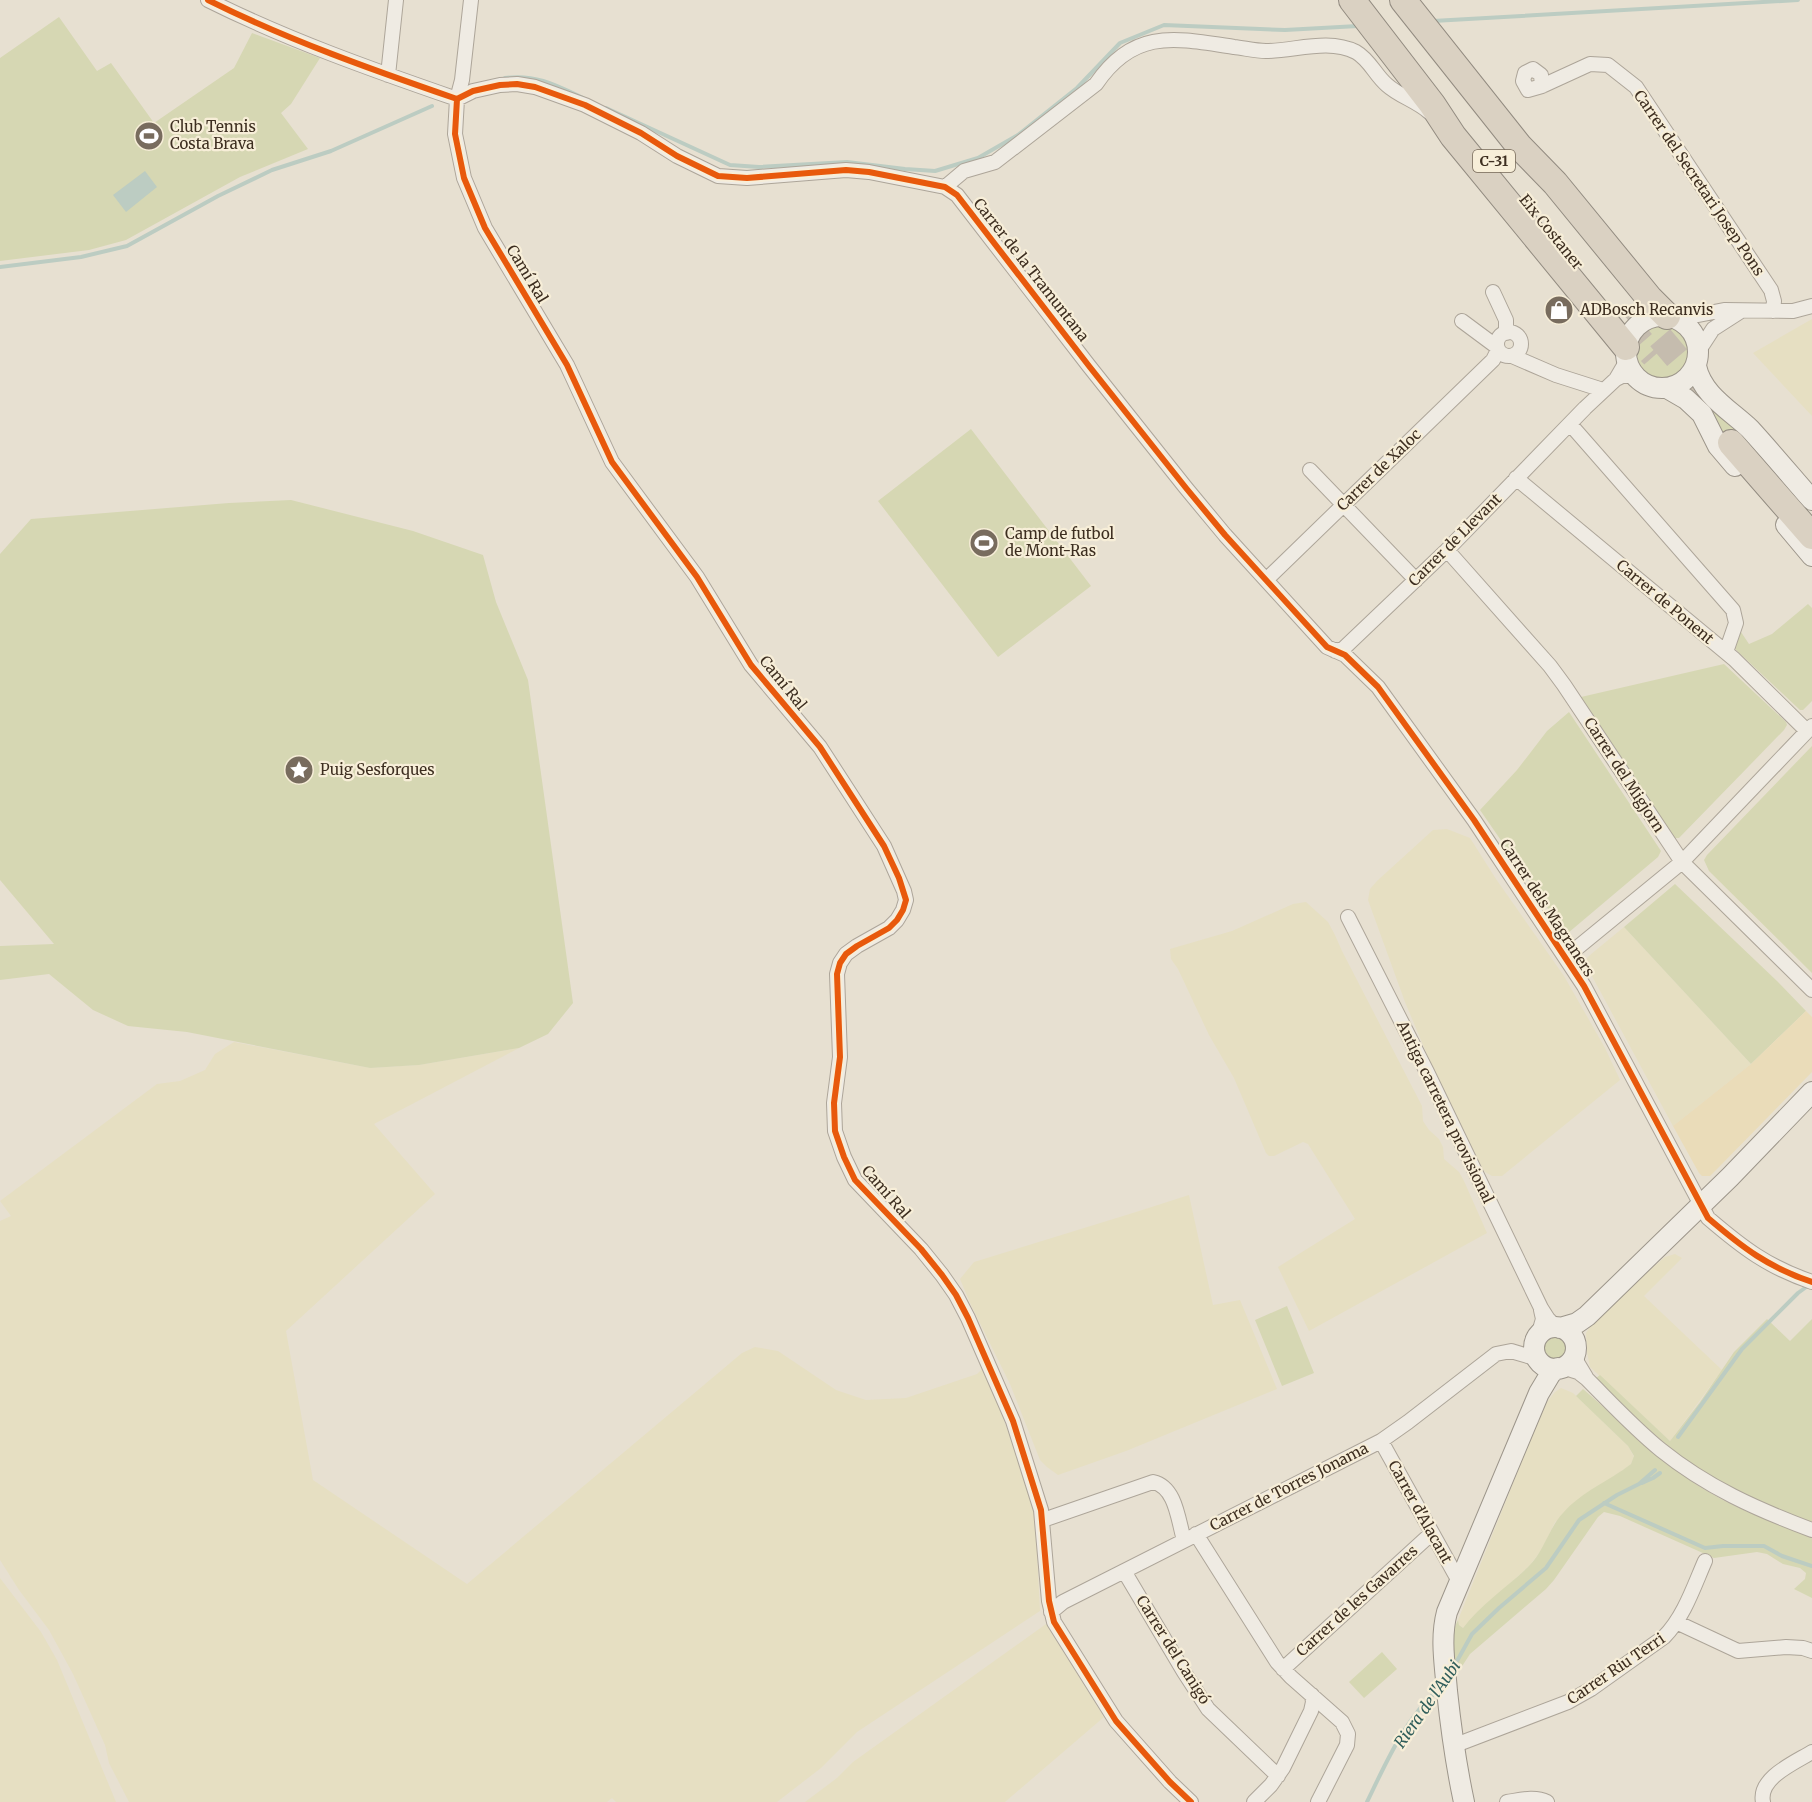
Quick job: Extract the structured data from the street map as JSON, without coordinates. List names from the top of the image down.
{
  "streets": {
    "highway": ["C-31", "Eix Costaner"],
    "street": [
      "Carrer del Secretari Josep Pons",
      "Carrer de la Tramuntana",
      "Camí Ral",
      "Carrer de Xaloc",
      "Carrer de Llevant",
      "Carrer de Ponent",
      "Carrer del Migjorn",
      "Carrer dels Magraners",
      "Antiga carretera provisional",
      "Carrer de Torres Jonama",
      "Carrer d'Alacant",
      "Carrer de les Gavarres",
      "Carrer del Canigó",
      "Carrer Riu Terri"
    ]
  },
  "crossings": [
    ["Eix Costaner", "Carrer de Llevant"],
    ["Carrer de la Tramuntana", "Carrer de Xaloc"],
    ["Carrer de la Tramuntana", "Carrer de Llevant"],
    ["Carrer de la Tramuntana", "Carrer dels Magraners"],
    ["Camí Ral", "Carrer de Torres Jonama"],
    ["Carrer de Llevant", "Carrer de Ponent"],
    ["Carrer de Llevant", "Carrer del Migjorn"],
    ["Carrer de Llevant", "Carrer dels Magraners"],
    ["Carrer de Ponent", "Carrer del Migjorn"],
    ["Carrer de Ponent", "Carrer dels Magraners"],
    ["Antiga carretera provisional", "Carrer de Torres Jonama"],
    ["Carrer de Torres Jonama", "Carrer d'Alacant"],
    ["Carrer de Torres Jonama", "Carrer del Canigó"],
    ["Carrer d'Alacant", "Carrer de les Gavarres"]
  ],
  "water": ["Riera de l'Aubi"],
  "places": {
    "sports": ["Club Tennis Costa Brava", "Camp de futbol de Mont-Ras"],
    "shop": ["ADBosch Recanvis"],
    "place": ["Puig Sesforques"]
  }
}
